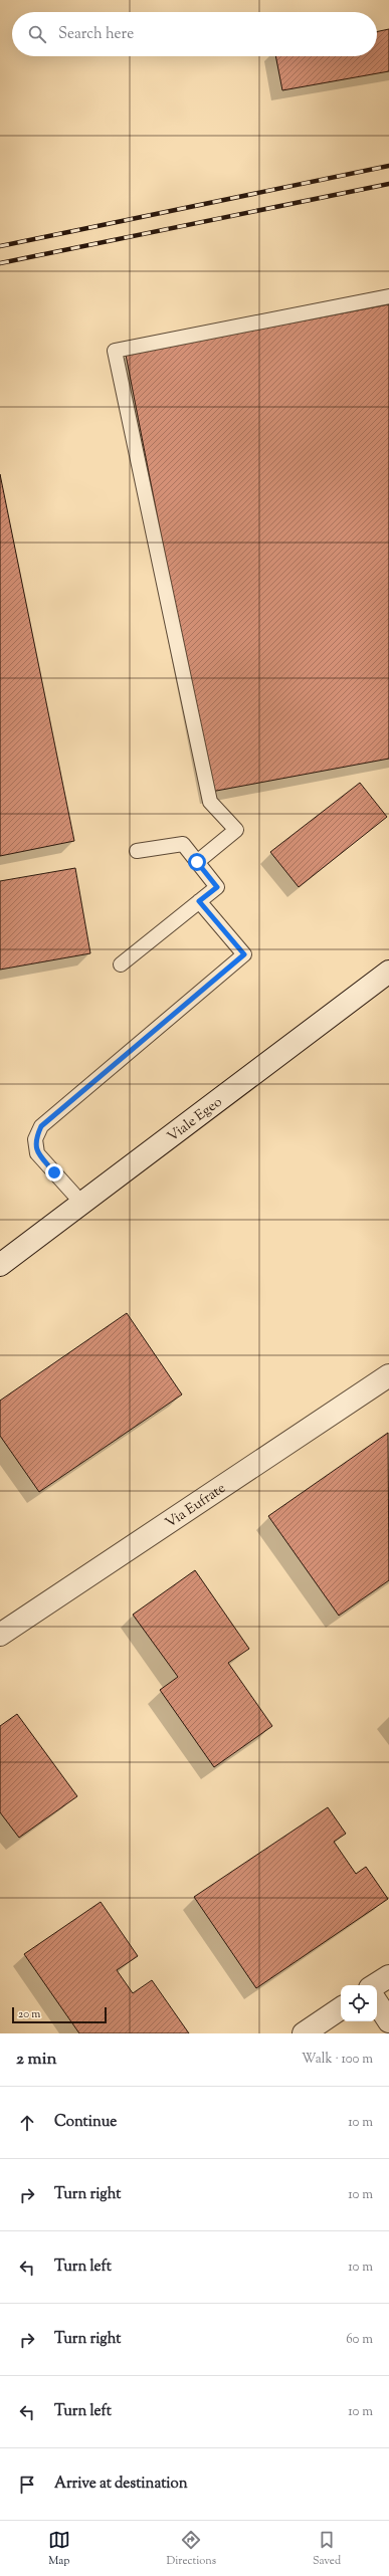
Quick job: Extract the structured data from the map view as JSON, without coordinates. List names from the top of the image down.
{
  "streets": {
    "street": ["Viale Egeo", "Via Eufrate"]
  },
  "scale_bar": "20 m",
  "page": {
    "search": "Search here",
    "scale": "20 m",
    "heading": ["2 min", "Walk · 100 m"],
    "list": [
      ["Continue", "10 m"],
      ["Turn right", "10 m"],
      ["Turn left", "10 m"],
      ["Turn right", "60 m"],
      ["Turn left", "10 m"],
      "Arrive at destination"
    ],
    "nav": ["Map", "Directions", "Saved"]
  }
}
